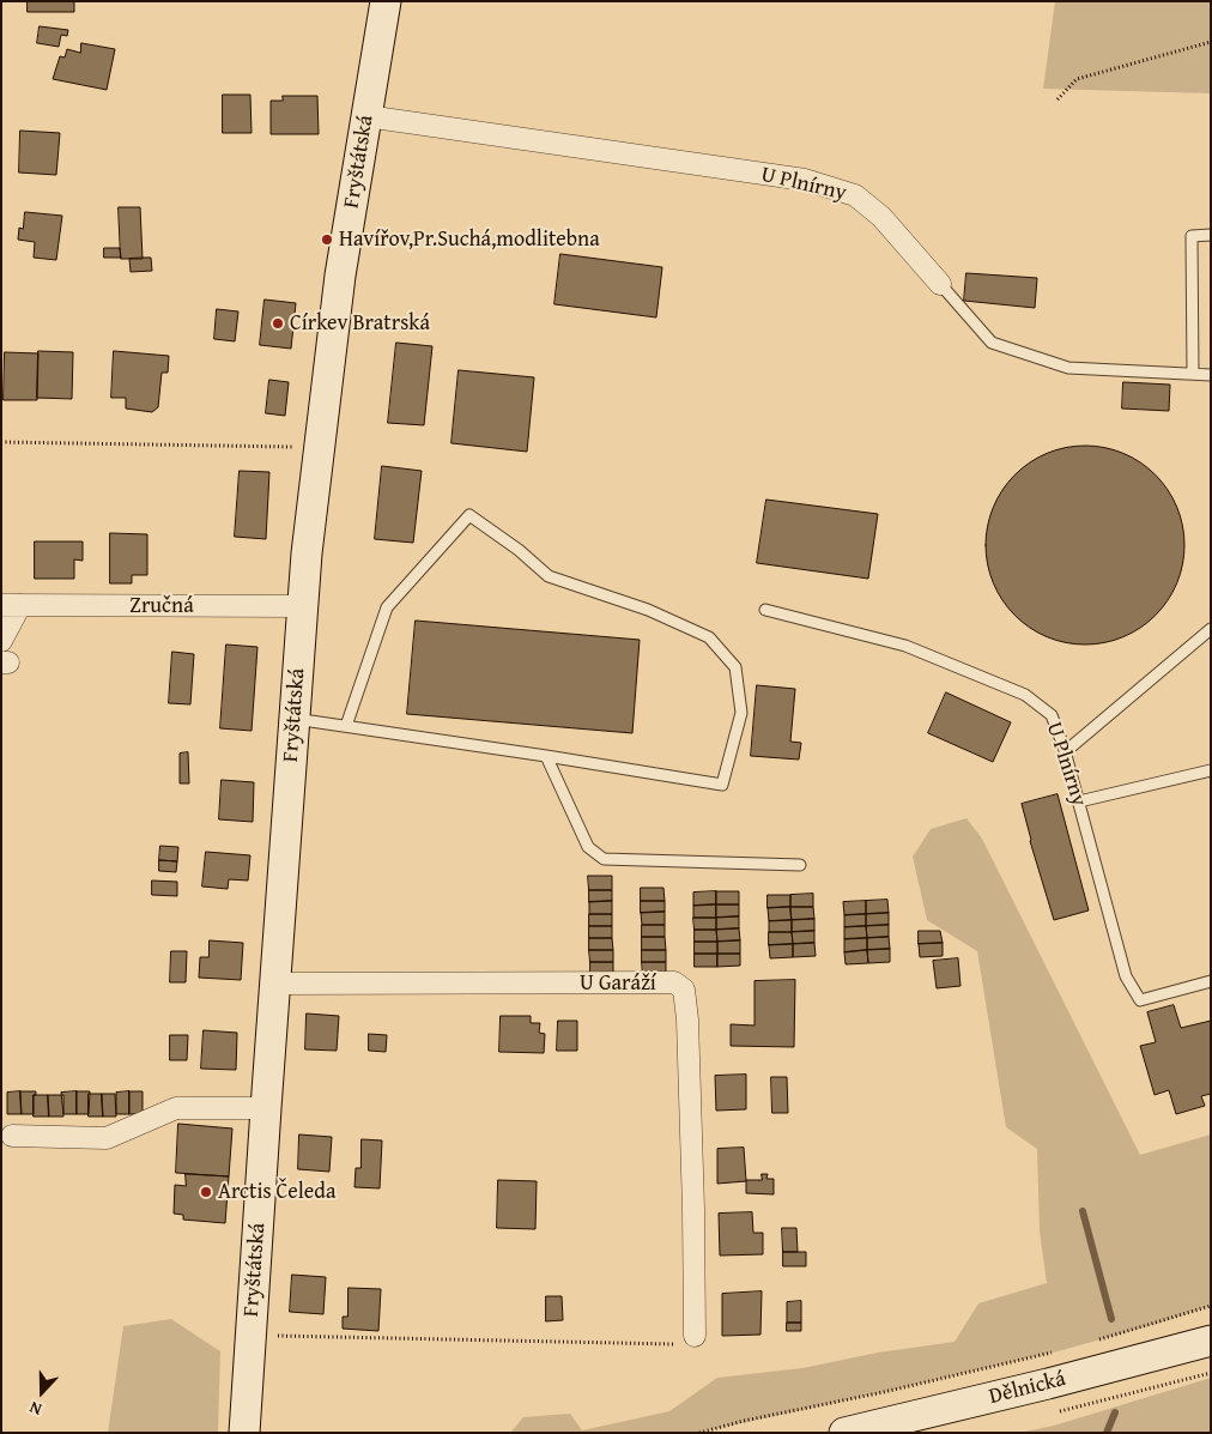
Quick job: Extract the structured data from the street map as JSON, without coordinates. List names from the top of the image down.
{
  "streets": {
    "street": [
      "Fryštátská",
      "U Plnírny",
      "Zručná",
      "U Garáží",
      "Dělnická"
    ]
  },
  "crossings": [
    ["Fryštátská", "U Plnírny"],
    ["Fryštátská", "Zručná"],
    ["Fryštátská", "U Garáží"]
  ],
  "places": ["Havířov,Pr.Suchá,modlitebna", "Církev Bratrská", "Arctis Čeleda"],
  "north": "bottom"
}
